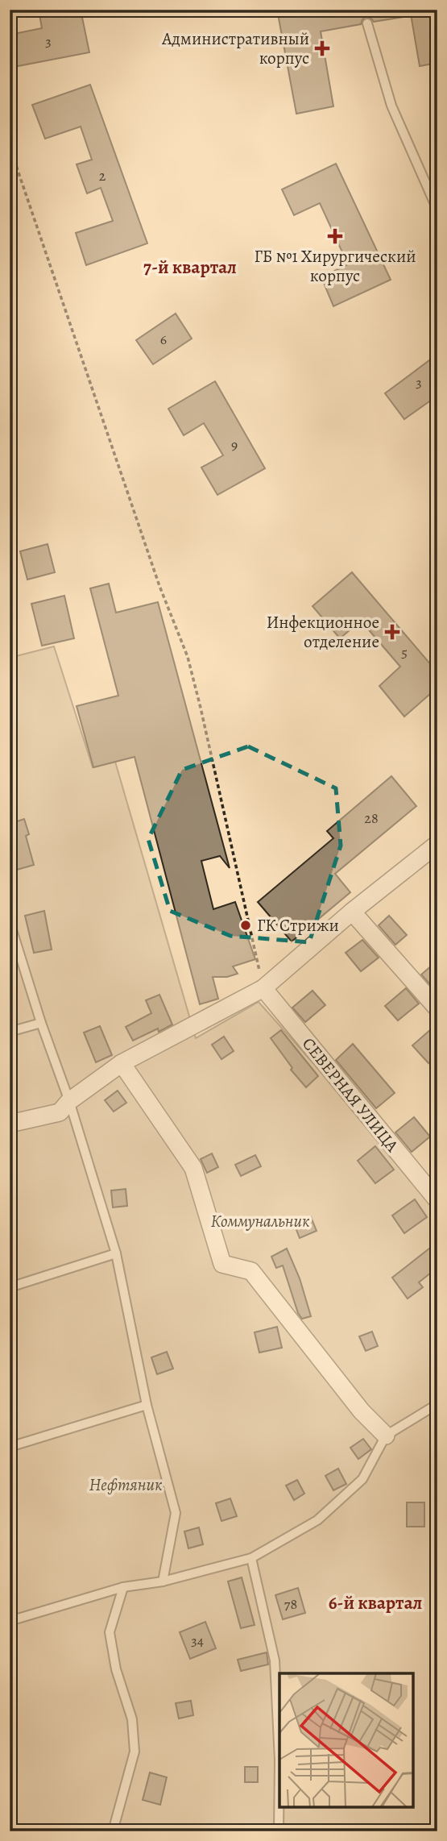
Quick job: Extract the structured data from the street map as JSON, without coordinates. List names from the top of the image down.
{
  "streets": {
    "street": ["СЕВЕРНАЯ УЛИЦА"]
  },
  "districts": ["7-й квартал", "6-й квартал"],
  "parks": ["Коммунальник", "Нефтяник"],
  "places": {
    "health": ["Административный корпус", "ГБ №1 Хирургический корпус", "Инфекционное отделение"],
    "other": ["ГК Стрижи"]
  },
  "house_numbers": [
    "3",
    "2",
    "6",
    "3",
    "9",
    "5",
    "28",
    "78",
    "34"
  ]
}
